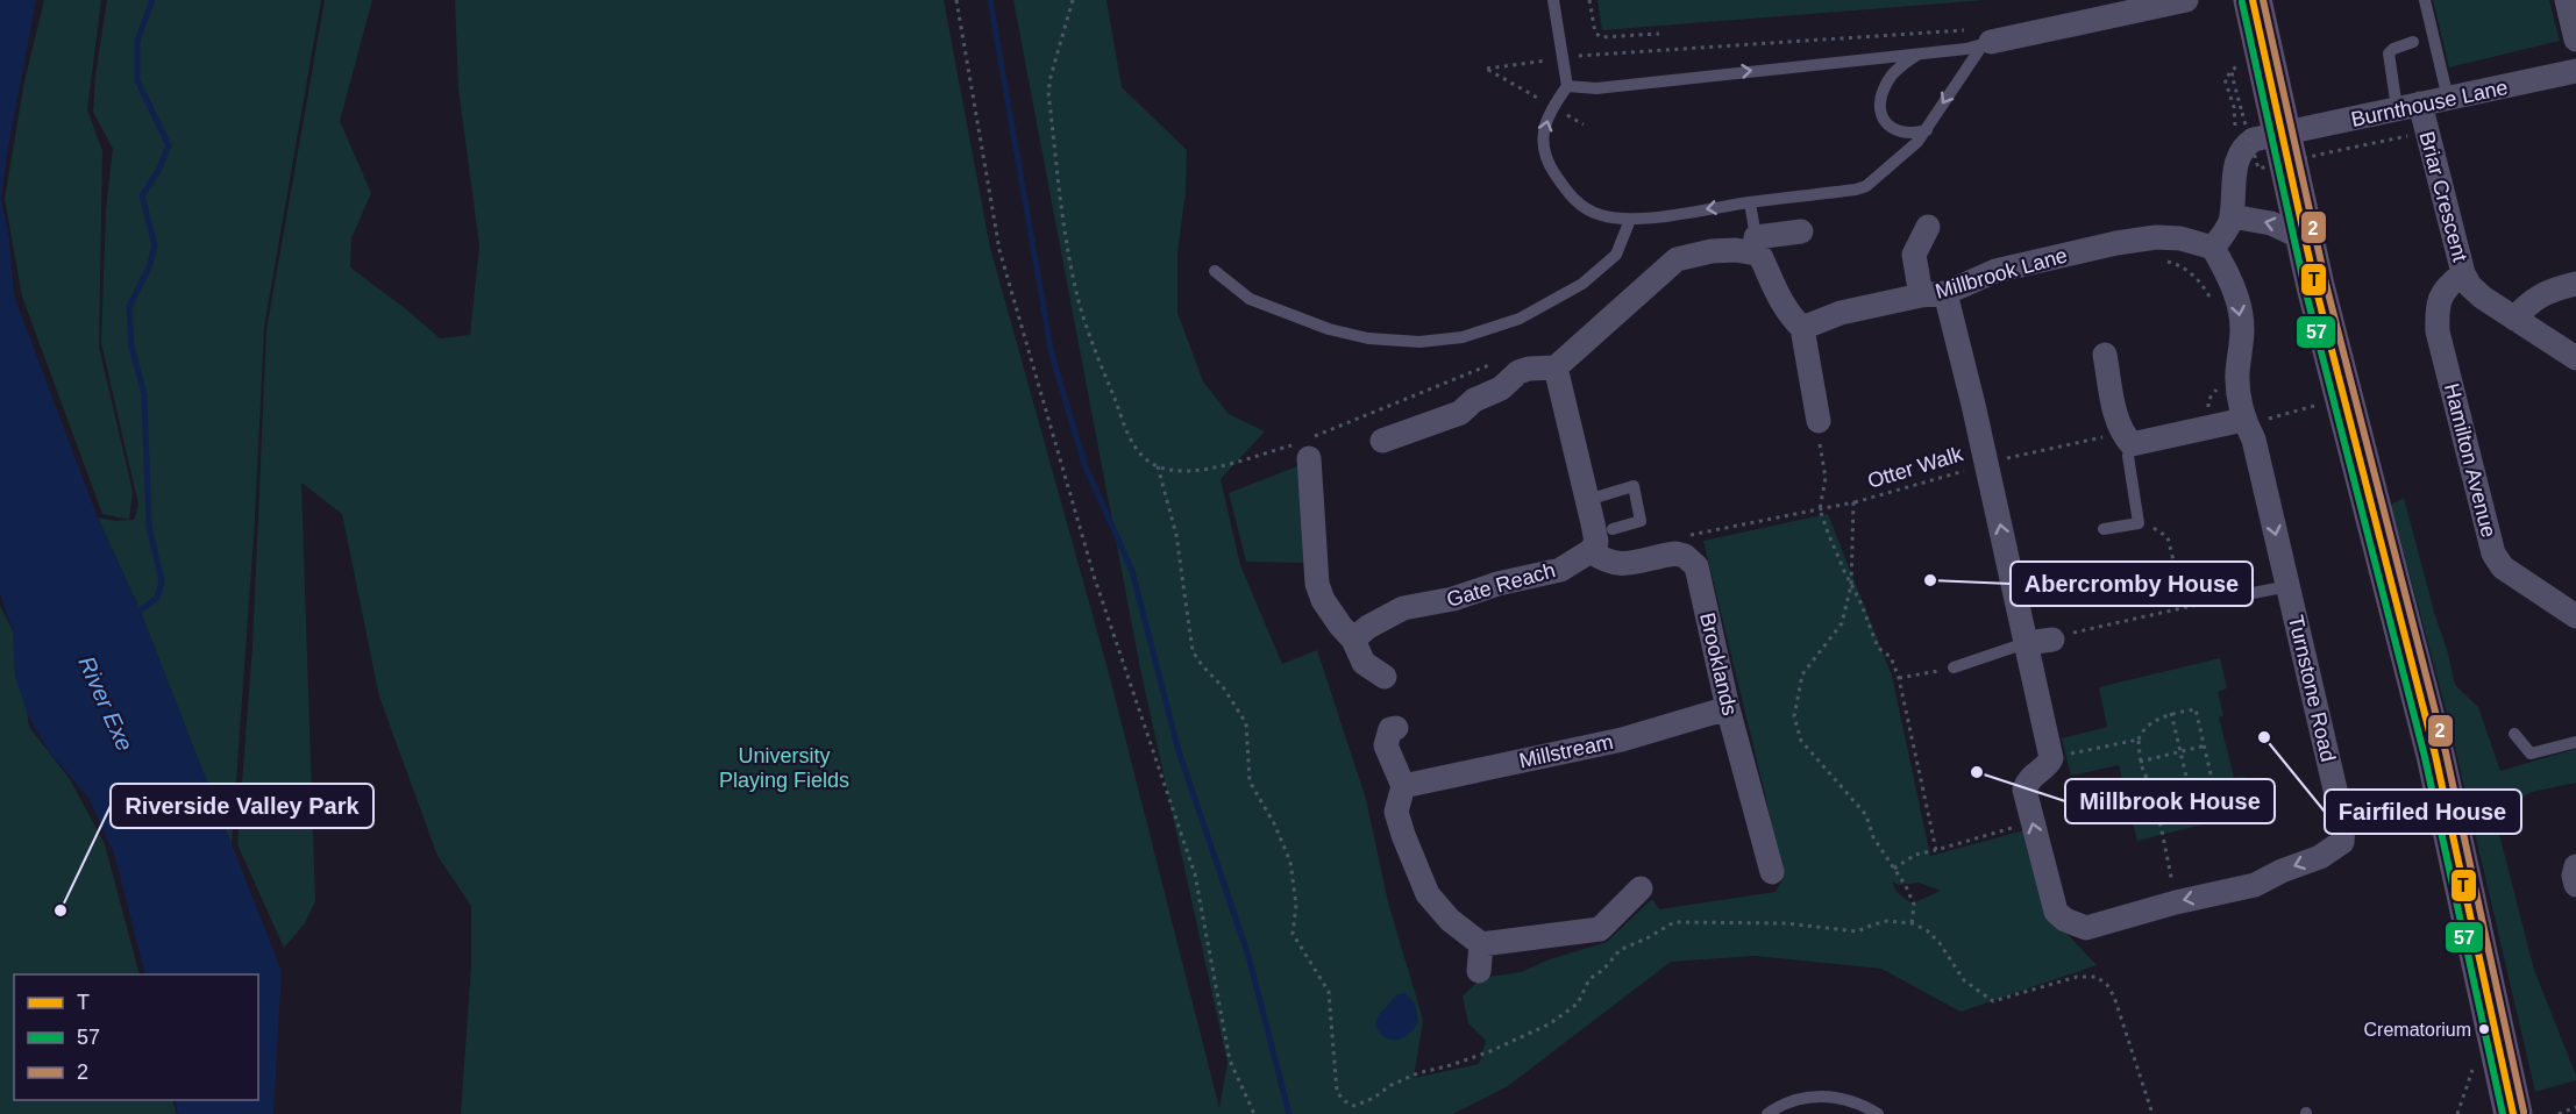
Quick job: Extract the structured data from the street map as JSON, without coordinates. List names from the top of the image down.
{
  "streets": {
    "street": [
      "Burnthouse Lane",
      "Briar Crescent",
      "Millbrook Lane",
      "Hamilton Avenue",
      "Gate Reach",
      "Brooklands",
      "Turnstone Road",
      "Millstream"
    ],
    "path": ["Otter Walk"]
  },
  "crossings": [
    ["Burnthouse Lane", "Briar Crescent"],
    ["Briar Crescent", "Hamilton Avenue"],
    ["Millbrook Lane", "Turnstone Road"],
    ["Otter Walk", "Brooklands"],
    ["Brooklands", "Millstream"]
  ],
  "water": ["River Exe"],
  "parks": ["University Playing Fields"],
  "places": [
    "Abercromby House",
    "Fairfiled House",
    "Millbrook House",
    "Riverside Valley Park",
    "Crematorium"
  ],
  "lines": ["transit line T", "transit line 2", "transit line 57"],
  "legend": ["T", "57", "2"]
}
